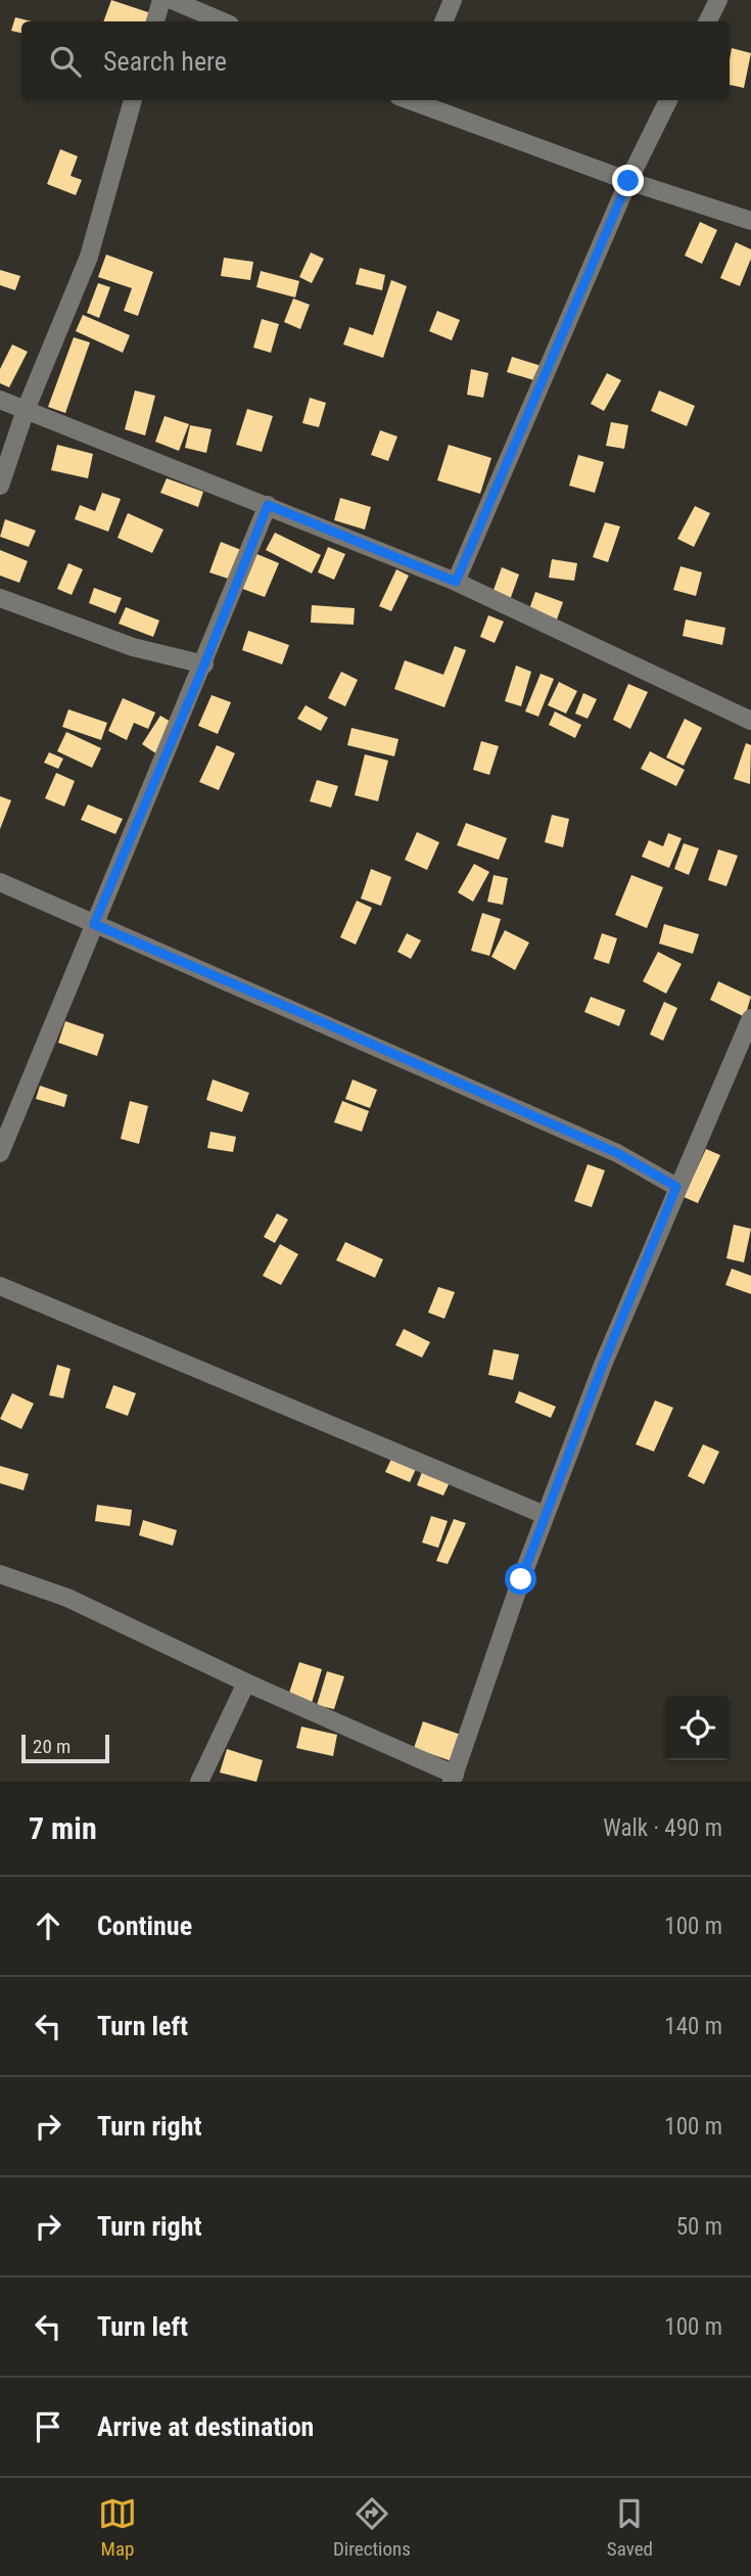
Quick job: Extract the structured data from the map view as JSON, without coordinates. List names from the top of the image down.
{
  "scale_bar": "20 m",
  "page": {
    "search": "Search here",
    "scale": "20 m",
    "heading": ["7 min", "Walk · 490 m"],
    "list": [
      ["Continue", "100 m"],
      ["Turn left", "140 m"],
      ["Turn right", "100 m"],
      ["Turn right", "50 m"],
      ["Turn left", "100 m"],
      "Arrive at destination"
    ],
    "nav": ["Map", "Directions", "Saved"]
  }
}
